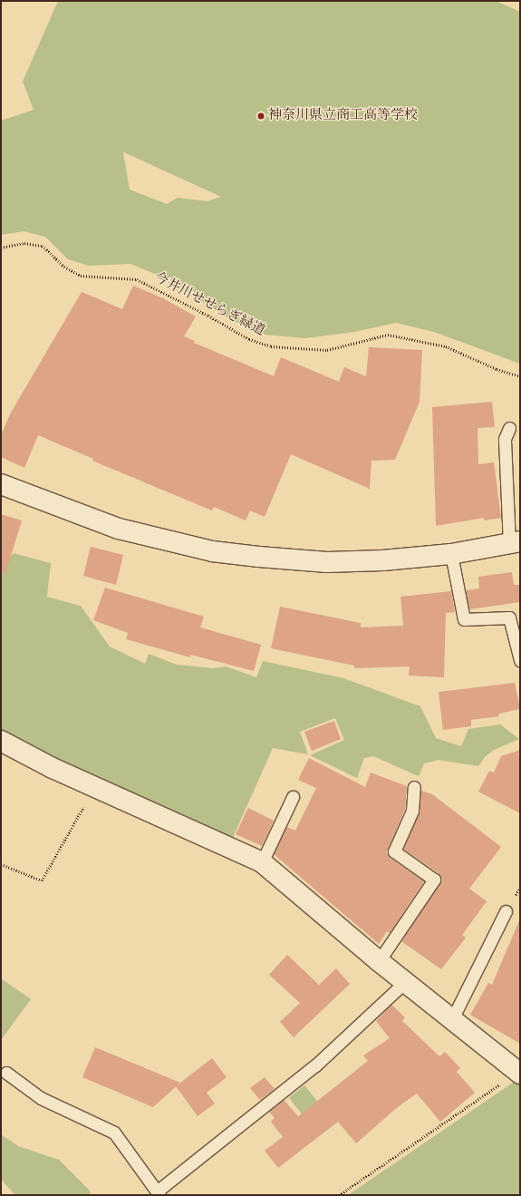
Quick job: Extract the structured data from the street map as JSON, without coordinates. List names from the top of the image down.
{
  "streets": {
    "path": ["今井川せせらぎ緑道"]
  },
  "places": ["神奈川県立商工高等学校"]
}
